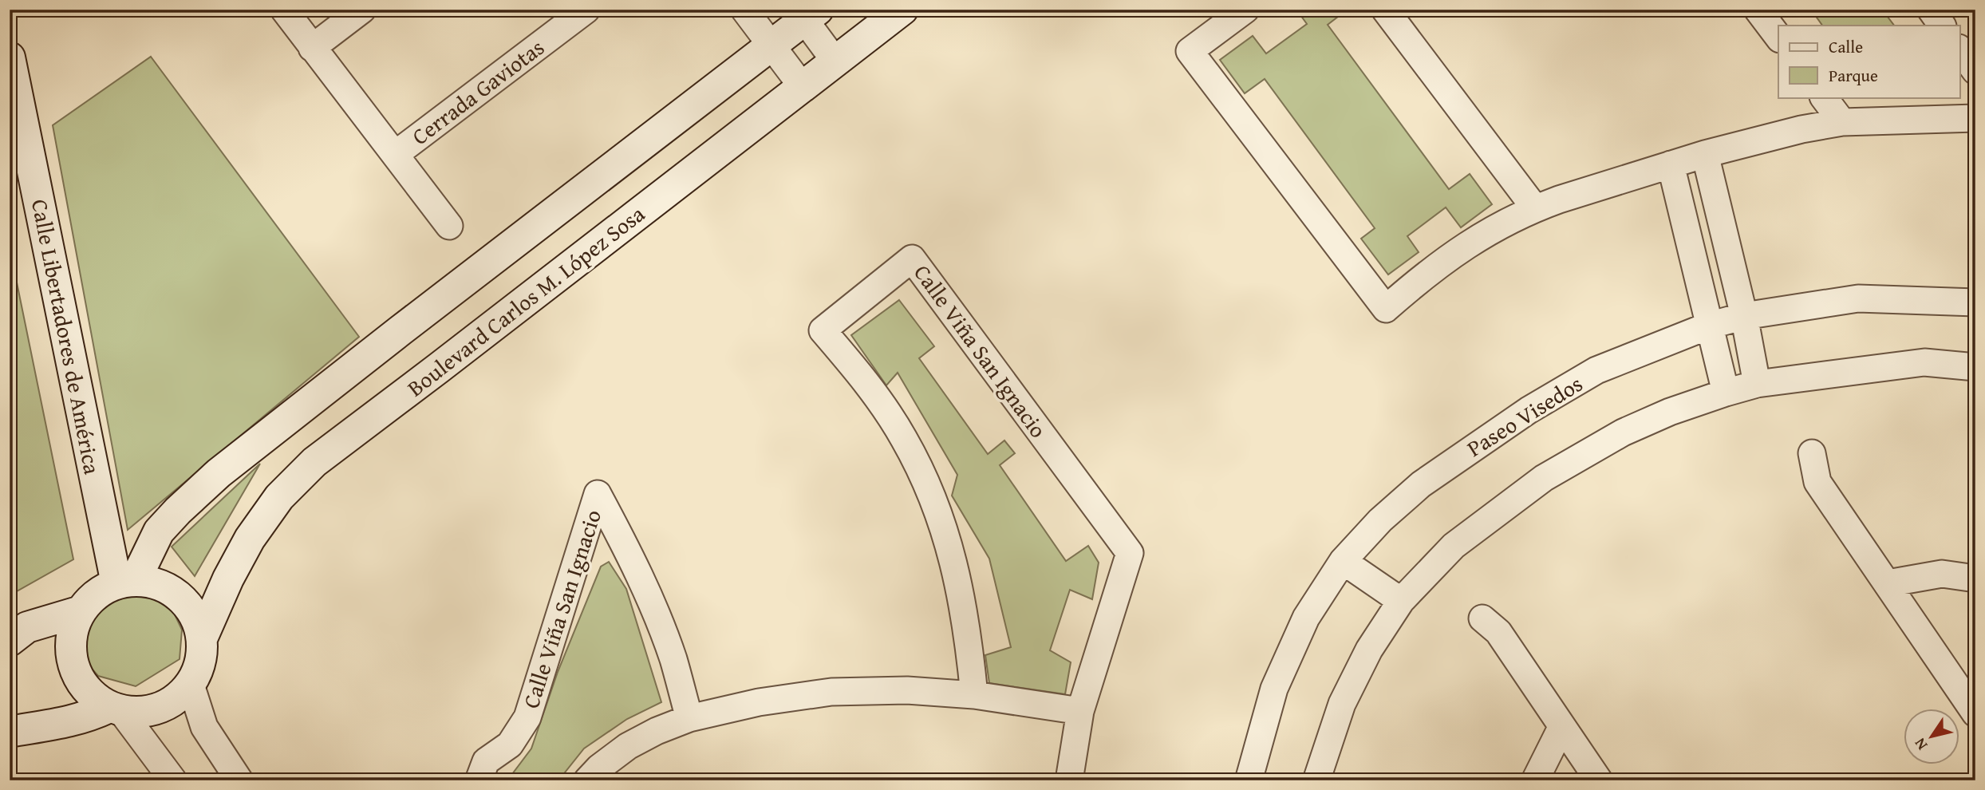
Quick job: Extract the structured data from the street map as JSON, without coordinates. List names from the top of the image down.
{
  "streets": {
    "street": [
      "Cerrada Gaviotas",
      "Boulevard Carlos M. López Sosa",
      "Calle Libertadores de América",
      "Calle Viña San Ignacio",
      "Paseo Visedos"
    ]
  },
  "crossings": [
    ["Boulevard Carlos M. López Sosa", "Calle Libertadores de América"]
  ],
  "legend": ["Calle", "Parque"],
  "north": "bottom left"
}
